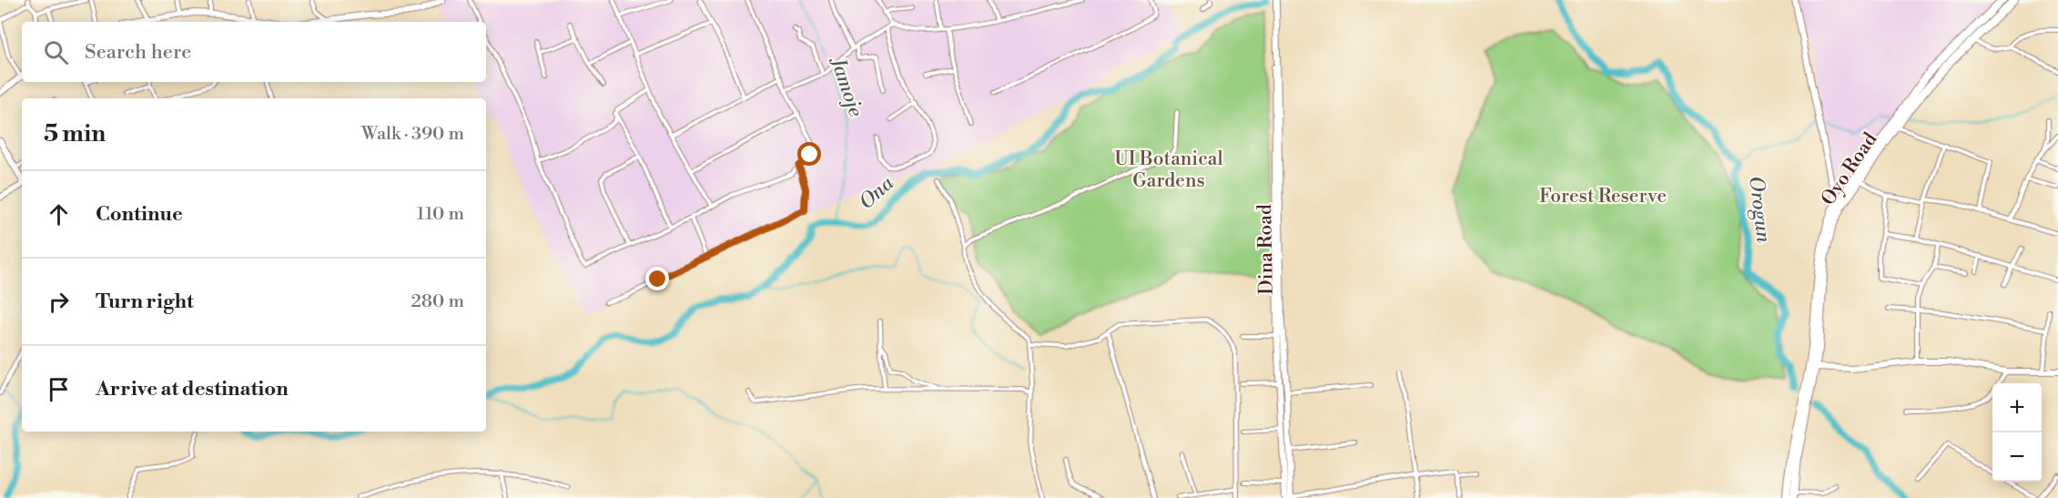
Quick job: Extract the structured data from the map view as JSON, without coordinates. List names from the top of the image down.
{
  "streets": {
    "highway": ["Oyo Road"],
    "street": ["Dina Road"]
  },
  "water": ["Jamoje", "Ona", "Orogun"],
  "parks": ["UI Botanical Gardens", "Forest Reserve"],
  "page": {
    "search": "Search here",
    "heading": ["5 min", "Walk · 390 m"],
    "list": [
      ["Continue", "110 m"],
      ["Turn right", "280 m"],
      "Arrive at destination"
    ],
    "map_buttons": ["+", "−"]
  }
}
